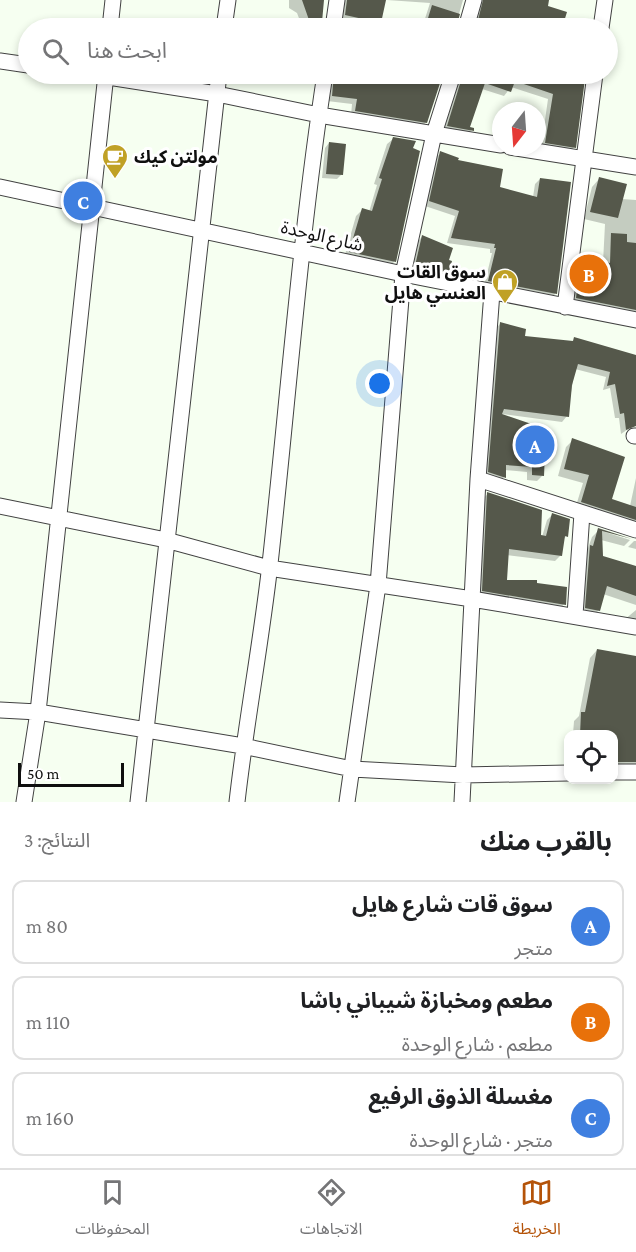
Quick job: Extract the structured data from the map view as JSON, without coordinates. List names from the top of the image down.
{
  "streets": {
    "street": ["شارع الوحدة"]
  },
  "places": {
    "cafe": ["مولتن كيك"],
    "shop": ["سوق القات العنسي هايل"]
  },
  "scale_bar": "50 m",
  "north": "bottom",
  "page": {
    "search": "ابحث هنا",
    "pins": ["C", "B", "A"],
    "scale": "50 m",
    "heading": ["بالقرب منك", "النتائج: 3"],
    "list": [
      {
        "mark": "A",
        "name": "سوق قات شارع هايل",
        "note": "متجر",
        "value": "80 m"
      },
      {
        "mark": "B",
        "name": "مطعم ومخبازة شيباني باشا",
        "note": "مطعم · شارع الوحدة",
        "value": "110 m"
      },
      {
        "mark": "C",
        "name": "مغسلة الذوق الرفيع",
        "note": "متجر · شارع الوحدة",
        "value": "160 m"
      }
    ],
    "nav": ["الخريطة", "الاتجاهات", "المحفوظات"]
  }
}
